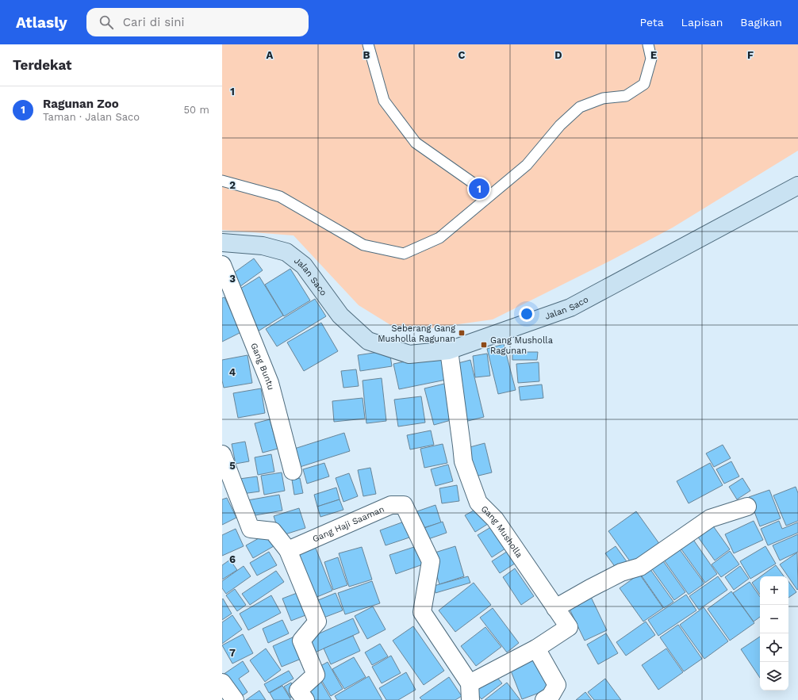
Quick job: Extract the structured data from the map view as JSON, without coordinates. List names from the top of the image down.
{
  "streets": {
    "main road": ["Jalan Saco"],
    "street": ["Gang Buntu", "Gang Haji Saaman", "Gang Musholla"]
  },
  "crossings": [
    ["Jalan Saco", "Gang Musholla"]
  ],
  "places": {
    "transit": ["Seberang Gang Musholla Ragunan", "Gang Musholla Ragunan"]
  },
  "page": {
    "header": "Atlasly",
    "search": "Cari di sini",
    "nav": ["Peta", "Lapisan", "Bagikan"],
    "heading": "Terdekat",
    "list": [
      {
        "mark": "1",
        "name": "Ragunan Zoo",
        "note": "Taman · Jalan Saco",
        "value": "50 m"
      }
    ],
    "pins": "1",
    "map_buttons": ["+", "−"]
  },
  "grid": {
    "columns": [
      "A",
      "B",
      "C",
      "D",
      "E",
      "F"
    ],
    "rows": [
      "1",
      "2",
      "3",
      "4",
      "5",
      "6",
      "7"
    ]
  }
}
